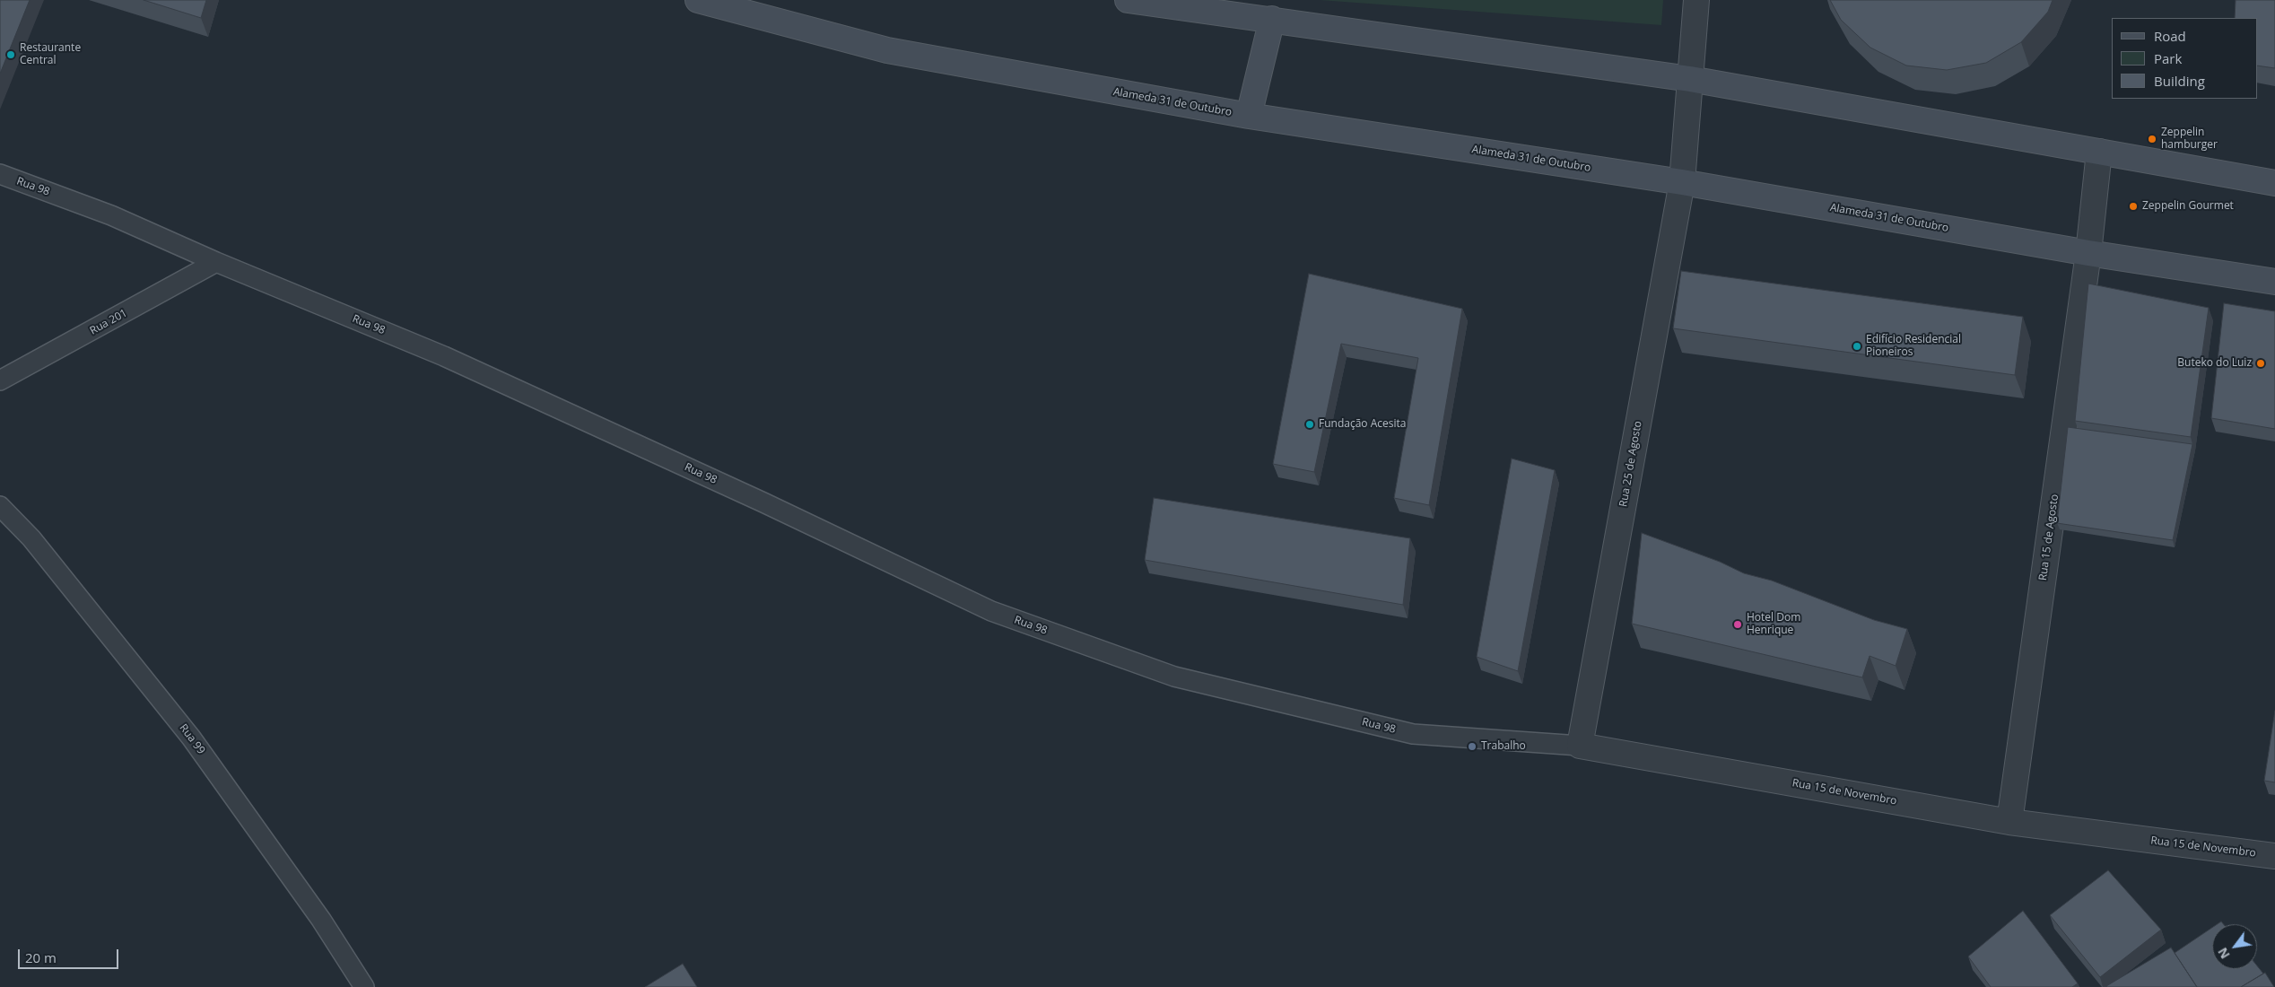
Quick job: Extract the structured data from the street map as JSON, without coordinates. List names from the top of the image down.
{
  "streets": {
    "main road": ["Alameda 31 de Outubro"],
    "street": ["Rua 25 de Agosto", "Rua 15 de Agosto", "Rua 15 de Novembro"],
    "lane": ["Rua 98", "Rua 201", "Rua 99"]
  },
  "crossings": [
    ["Alameda 31 de Outubro", "Rua 25 de Agosto"],
    ["Alameda 31 de Outubro", "Rua 15 de Agosto"],
    ["Rua 98", "Rua 201"],
    ["Rua 98", "Rua 15 de Novembro"],
    ["Rua 25 de Agosto", "Rua 15 de Novembro"],
    ["Rua 15 de Agosto", "Rua 15 de Novembro"]
  ],
  "places": [
    "Restaurante Central",
    "Zeppelin hamburger",
    "Zeppelin Gourmet",
    "Edifício Residencial Pioneiros",
    "Buteko do Luiz",
    "Fundação Acesita",
    "Hotel Dom Henrique",
    "Trabalho"
  ],
  "legend": ["Road", "Park", "Building"],
  "scale_bar": "20 m",
  "north": "bottom left"
}
